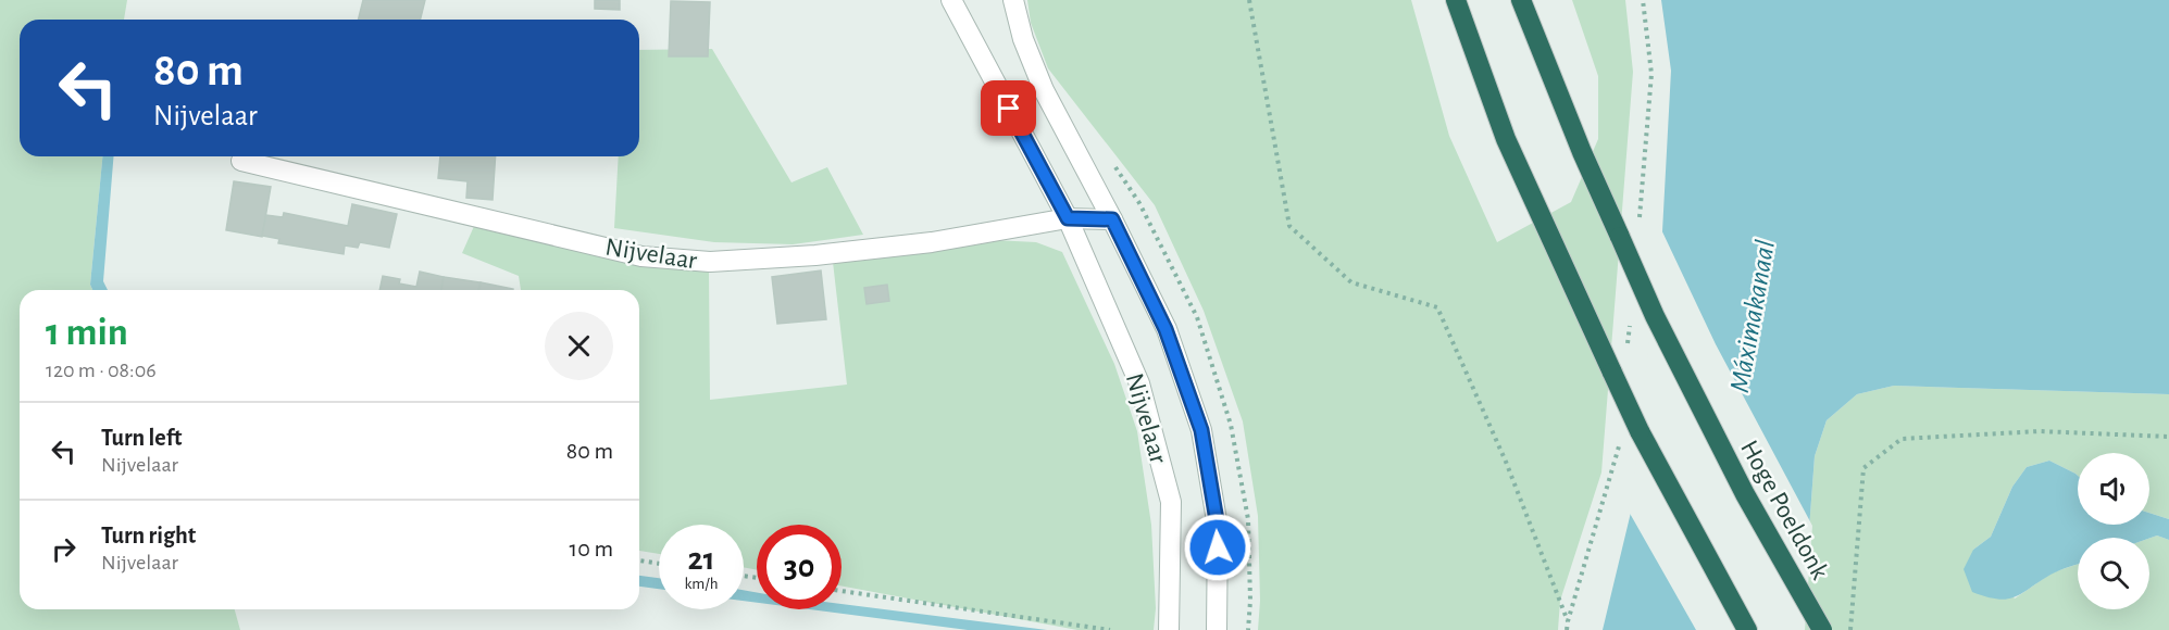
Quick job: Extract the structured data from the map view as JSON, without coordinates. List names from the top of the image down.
{
  "streets": {
    "highway": ["Hoge Poeldonk"],
    "street": ["Nijvelaar"]
  },
  "water": ["Máximakanaal"],
  "page": {
    "turn": ["80 m", "Nijvelaar"],
    "heading": ["1 min", "120 m · 08:06"],
    "list": [
      {
        "name": "Turn left",
        "note": "Nijvelaar",
        "value": "80 m"
      },
      {
        "name": "Turn right",
        "note": "Nijvelaar",
        "value": "10 m"
      }
    ],
    "speed": "21 km/h",
    "limit": "30"
  }
}
